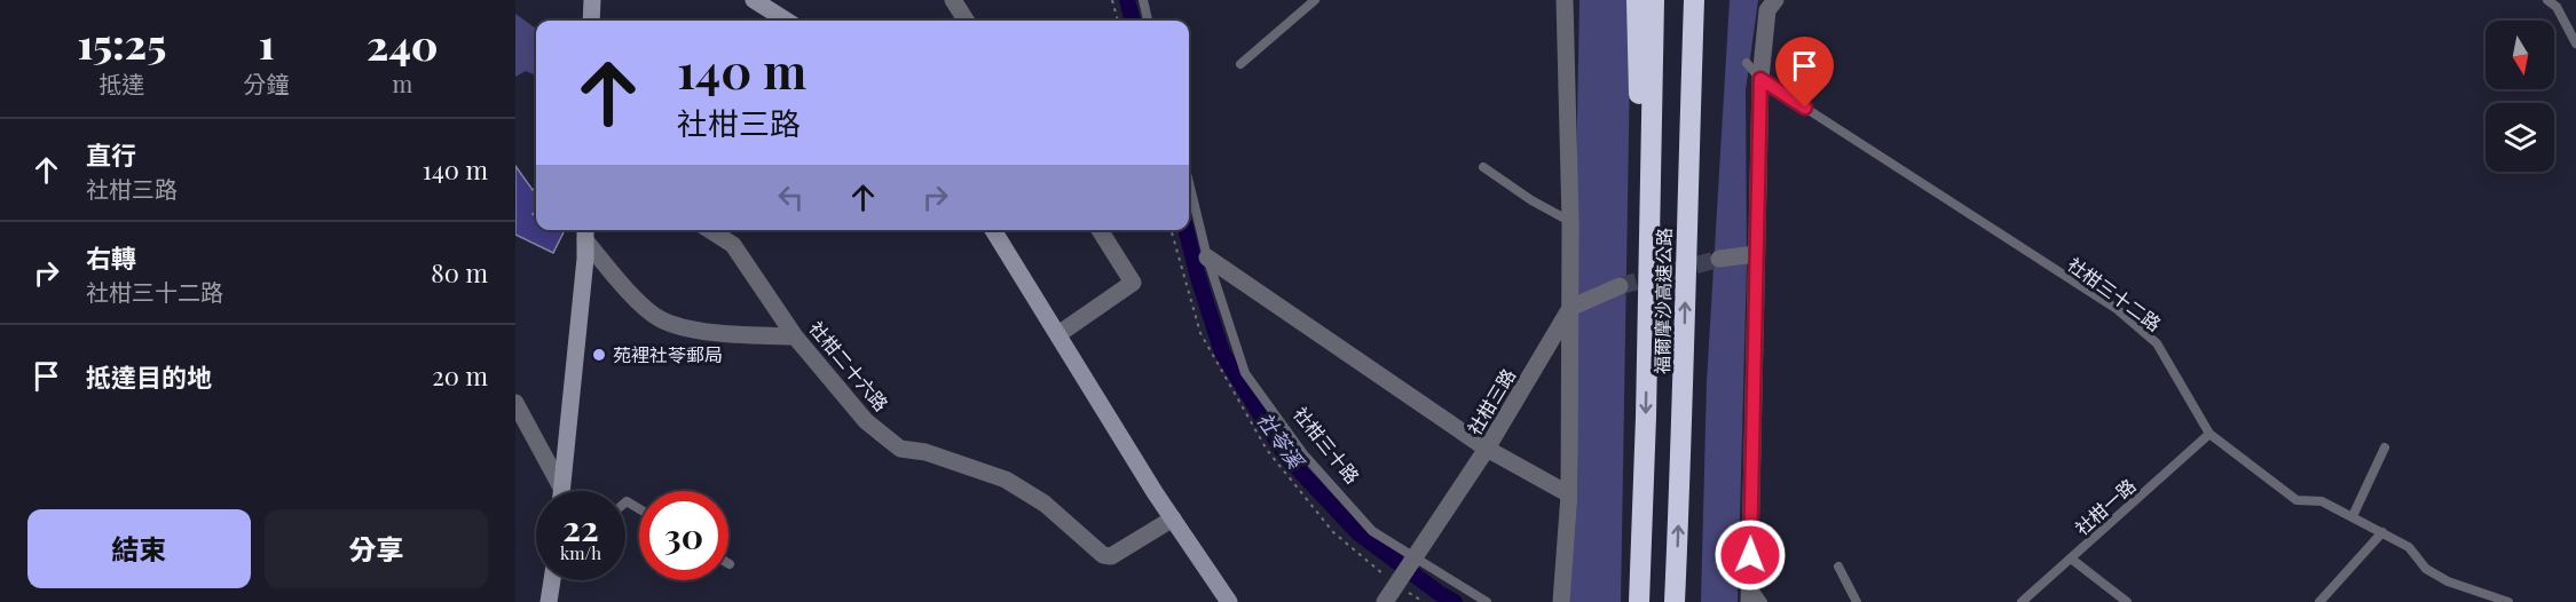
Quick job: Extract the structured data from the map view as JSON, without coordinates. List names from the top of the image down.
{
  "streets": {
    "highway": ["福爾摩沙高速公路"],
    "street": ["社柑二十六路", "社柑三路"],
    "lane": ["社柑三十二路", "社柑三十路", "社柑一路"]
  },
  "crossings": [
    ["社柑三十二路", "社柑一路"],
    ["社柑三路", "社柑三十路"]
  ],
  "water": ["社苓溪"],
  "places": ["苑裡社苓郵局"],
  "north": "bottom",
  "page": {
    "eta": [
      "15:25",
      "抵達",
      "1",
      "分鐘",
      "240",
      "m"
    ],
    "turn": ["140 m", "社柑三路"],
    "list": [
      {
        "name": "直行",
        "note": "社柑三路",
        "value": "140 m"
      },
      {
        "name": "右轉",
        "note": "社柑三十二路",
        "value": "80 m"
      },
      {
        "name": "抵達目的地",
        "value": "20 m"
      }
    ],
    "speed": "22 km/h",
    "limit": "30",
    "buttons": ["結束", "分享"]
  }
}
